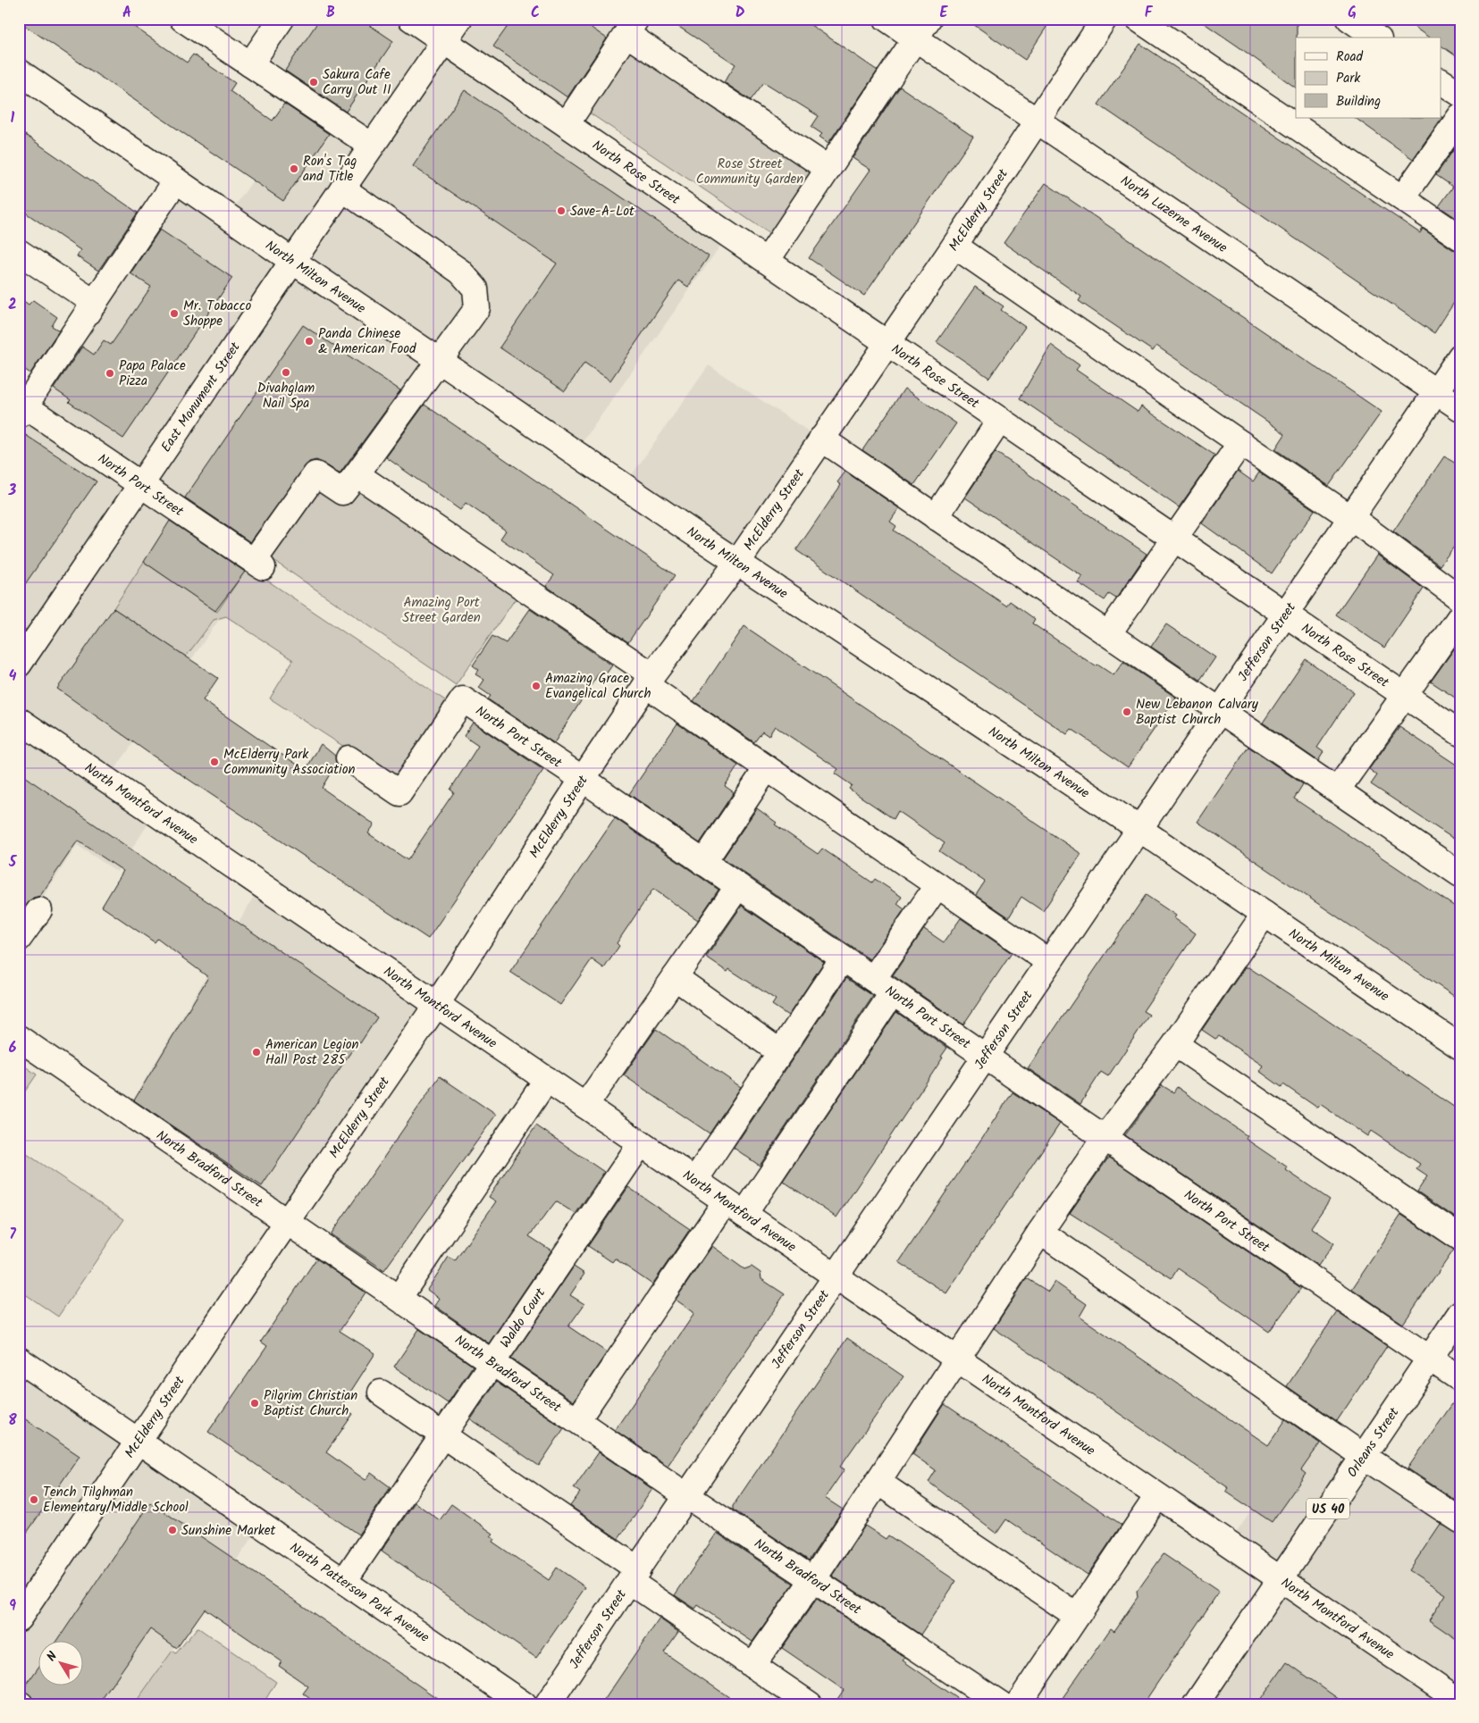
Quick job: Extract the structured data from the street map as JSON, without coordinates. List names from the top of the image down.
{
  "streets": {
    "street": [
      "North Rose Street",
      "McElderry Street",
      "North Luzerne Avenue",
      "North Milton Avenue",
      "East Monument Street",
      "North Port Street",
      "Jefferson Street",
      "North Montford Avenue",
      "North Bradford Street",
      "Waldo Court",
      "Orleans Street",
      "US 40",
      "North Patterson Park Avenue"
    ]
  },
  "crossings": [
    ["North Rose Street", "McElderry Street"],
    ["North Rose Street", "East Monument Street"],
    ["North Rose Street", "Jefferson Street"],
    ["McElderry Street", "North Luzerne Avenue"],
    ["McElderry Street", "North Milton Avenue"],
    ["McElderry Street", "North Port Street"],
    ["McElderry Street", "North Montford Avenue"],
    ["McElderry Street", "North Bradford Street"],
    ["McElderry Street", "North Patterson Park Avenue"],
    ["North Luzerne Avenue", "Jefferson Street"],
    ["North Milton Avenue", "East Monument Street"],
    ["North Milton Avenue", "Jefferson Street"],
    ["East Monument Street", "North Port Street"],
    ["North Port Street", "Jefferson Street"],
    ["North Port Street", "Orleans Street"],
    ["Jefferson Street", "North Montford Avenue"],
    ["Jefferson Street", "North Bradford Street"],
    ["North Montford Avenue", "Waldo Court"],
    ["North Montford Avenue", "Orleans Street"],
    ["North Bradford Street", "Waldo Court"],
    ["Waldo Court", "North Patterson Park Avenue"]
  ],
  "parks": ["Rose Street Community Garden", "Amazing Port Street Garden"],
  "places": [
    "Sakura Cafe Carry Out II",
    "Ron's Tag and Title",
    "Save-A-Lot",
    "Mr. Tobacco Shoppe",
    "Panda Chinese & American Food",
    "Divahglam Nail Spa",
    "Papa Palace Pizza",
    "Amazing Grace Evangelical Church",
    "New Lebanon Calvary Baptist Church",
    "McElderry Park Community Association",
    "American Legion Hall Post 285",
    "Pilgrim Christian Baptist Church",
    "Tench Tilghman Elementary/Middle School",
    "Sunshine Market"
  ],
  "legend": ["Road", "Park", "Building"],
  "north": "top left",
  "grid": {
    "columns": [
      "A",
      "B",
      "C",
      "D",
      "E",
      "F",
      "G"
    ],
    "rows": [
      "1",
      "2",
      "3",
      "4",
      "5",
      "6",
      "7",
      "8",
      "9"
    ]
  }
}
